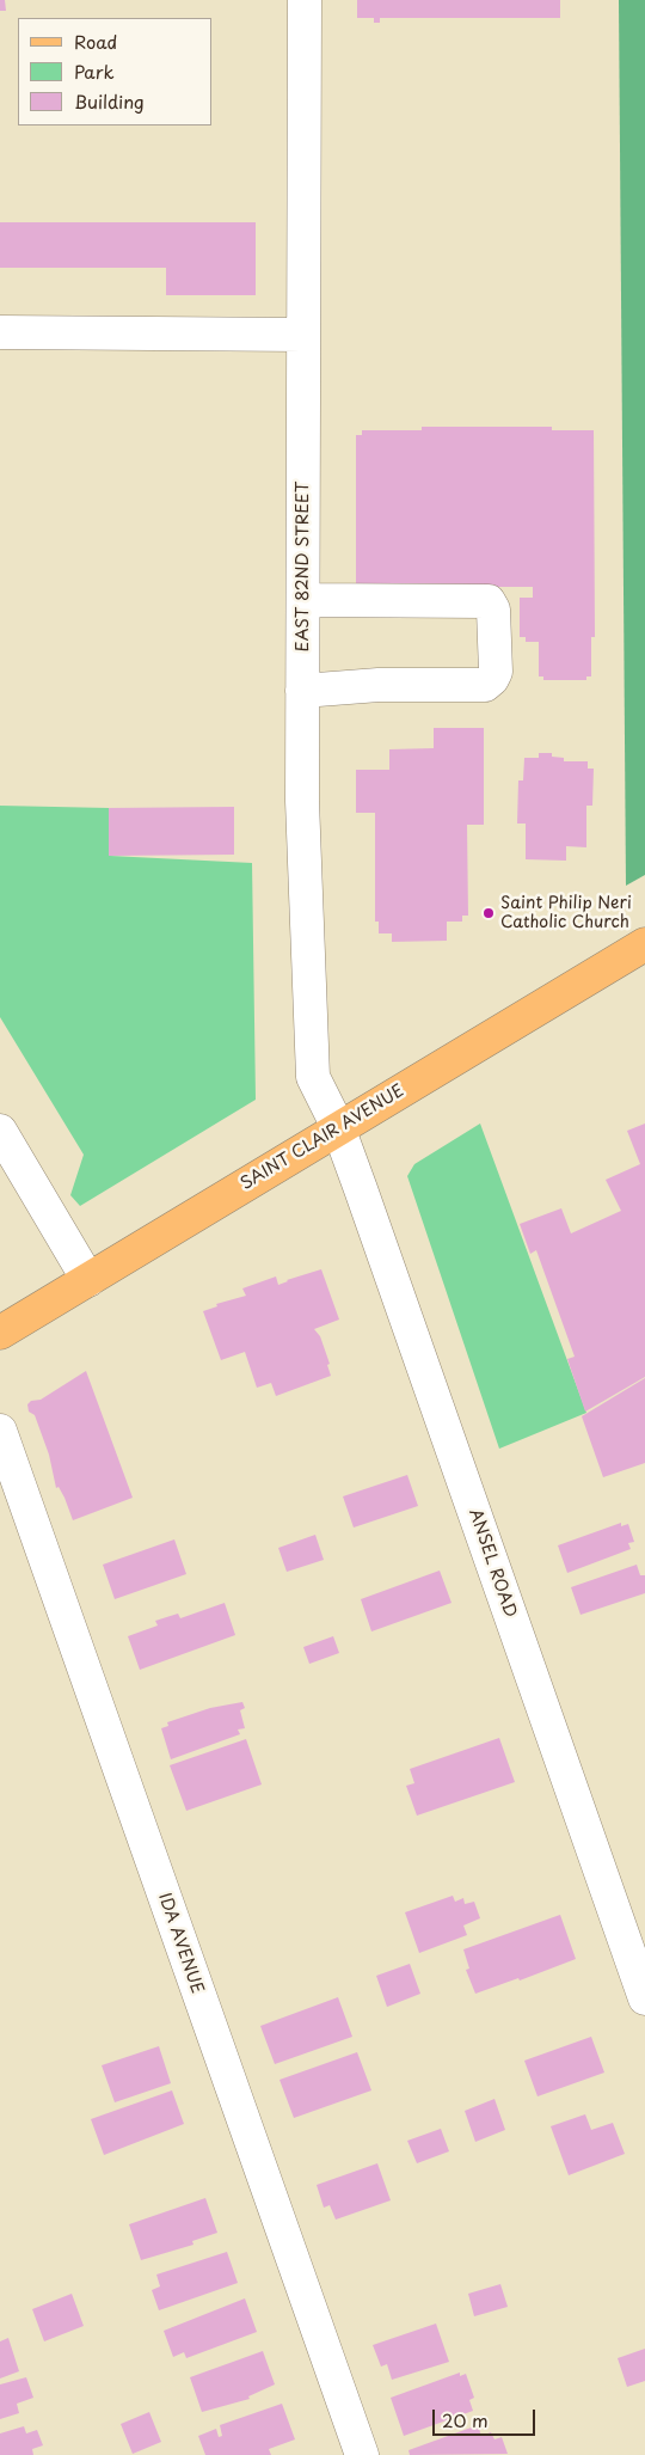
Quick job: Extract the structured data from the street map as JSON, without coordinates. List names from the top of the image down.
{
  "streets": {
    "main road": ["SAINT CLAIR AVENUE"],
    "street": ["EAST 82ND STREET", "ANSEL ROAD", "IDA AVENUE"]
  },
  "crossings": [
    ["EAST 82ND STREET", "SAINT CLAIR AVENUE"],
    ["EAST 82ND STREET", "ANSEL ROAD"],
    ["SAINT CLAIR AVENUE", "ANSEL ROAD"]
  ],
  "places": ["Saint Philip Neri Catholic Church"],
  "legend": ["Road", "Park", "Building"],
  "scale_bar": "20 m"
}
